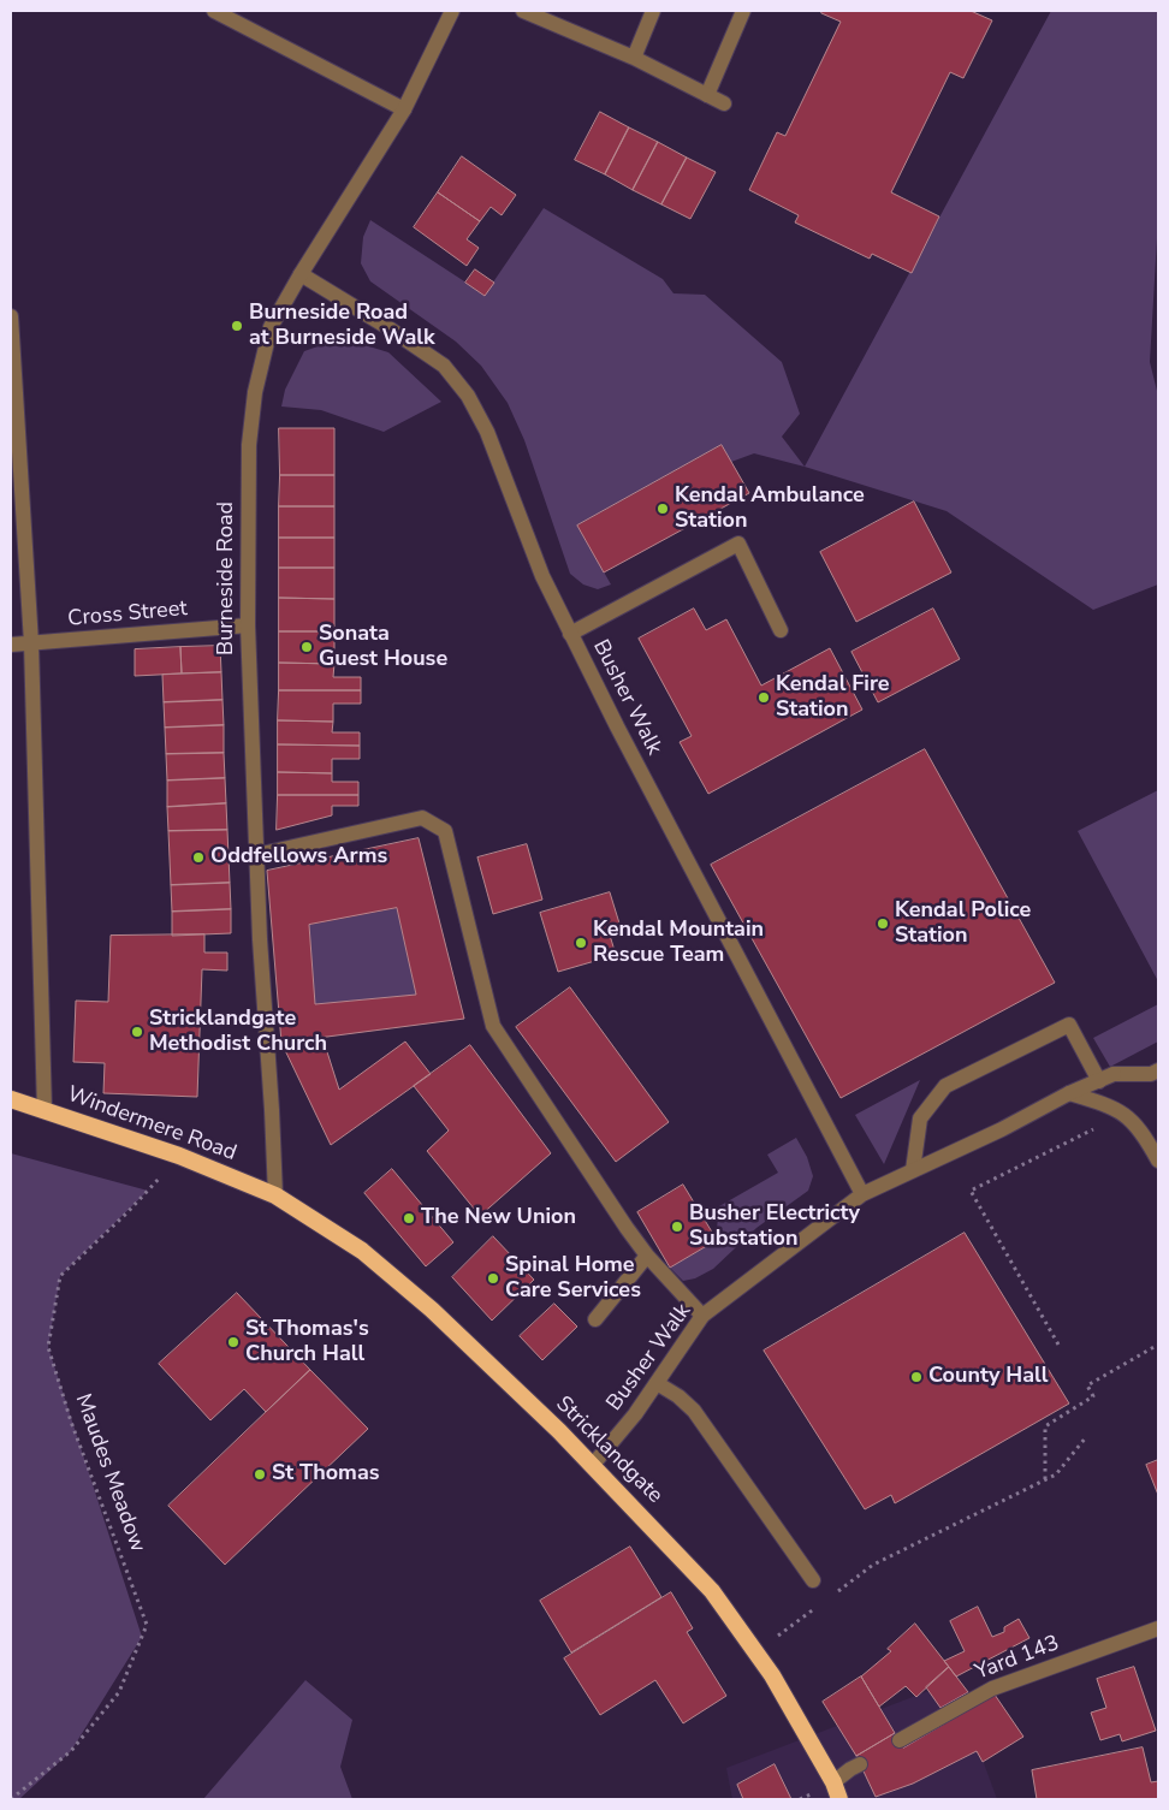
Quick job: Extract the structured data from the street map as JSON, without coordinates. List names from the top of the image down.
{
  "streets": {
    "highway": ["Windermere Road", "Stricklandgate"],
    "street": [
      "Burneside Road",
      "Cross Street",
      "Busher Walk",
      "Yard 143"
    ],
    "path": ["Maudes Meadow"]
  },
  "crossings": [
    ["Burneside Road", "Cross Street"],
    ["Burneside Road", "Busher Walk"],
    ["Burneside Road", "Windermere Road"],
    ["Burneside Road", "Stricklandgate"],
    ["Busher Walk", "Stricklandgate"],
    ["Windermere Road", "Stricklandgate"],
    ["Windermere Road", "Maudes Meadow"]
  ],
  "places": [
    "Burneside Road at Burneside Walk",
    "Kendal Ambulance Station",
    "Sonata Guest House",
    "Kendal Fire Station",
    "Oddfellows Arms",
    "Kendal Police Station",
    "Kendal Mountain Rescue Team",
    "Stricklandgate Methodist Church",
    "The New Union",
    "Busher Electricty Substation",
    "Spinal Home Care Services",
    "St Thomas's Church Hall",
    "County Hall",
    "St Thomas"
  ]
}
